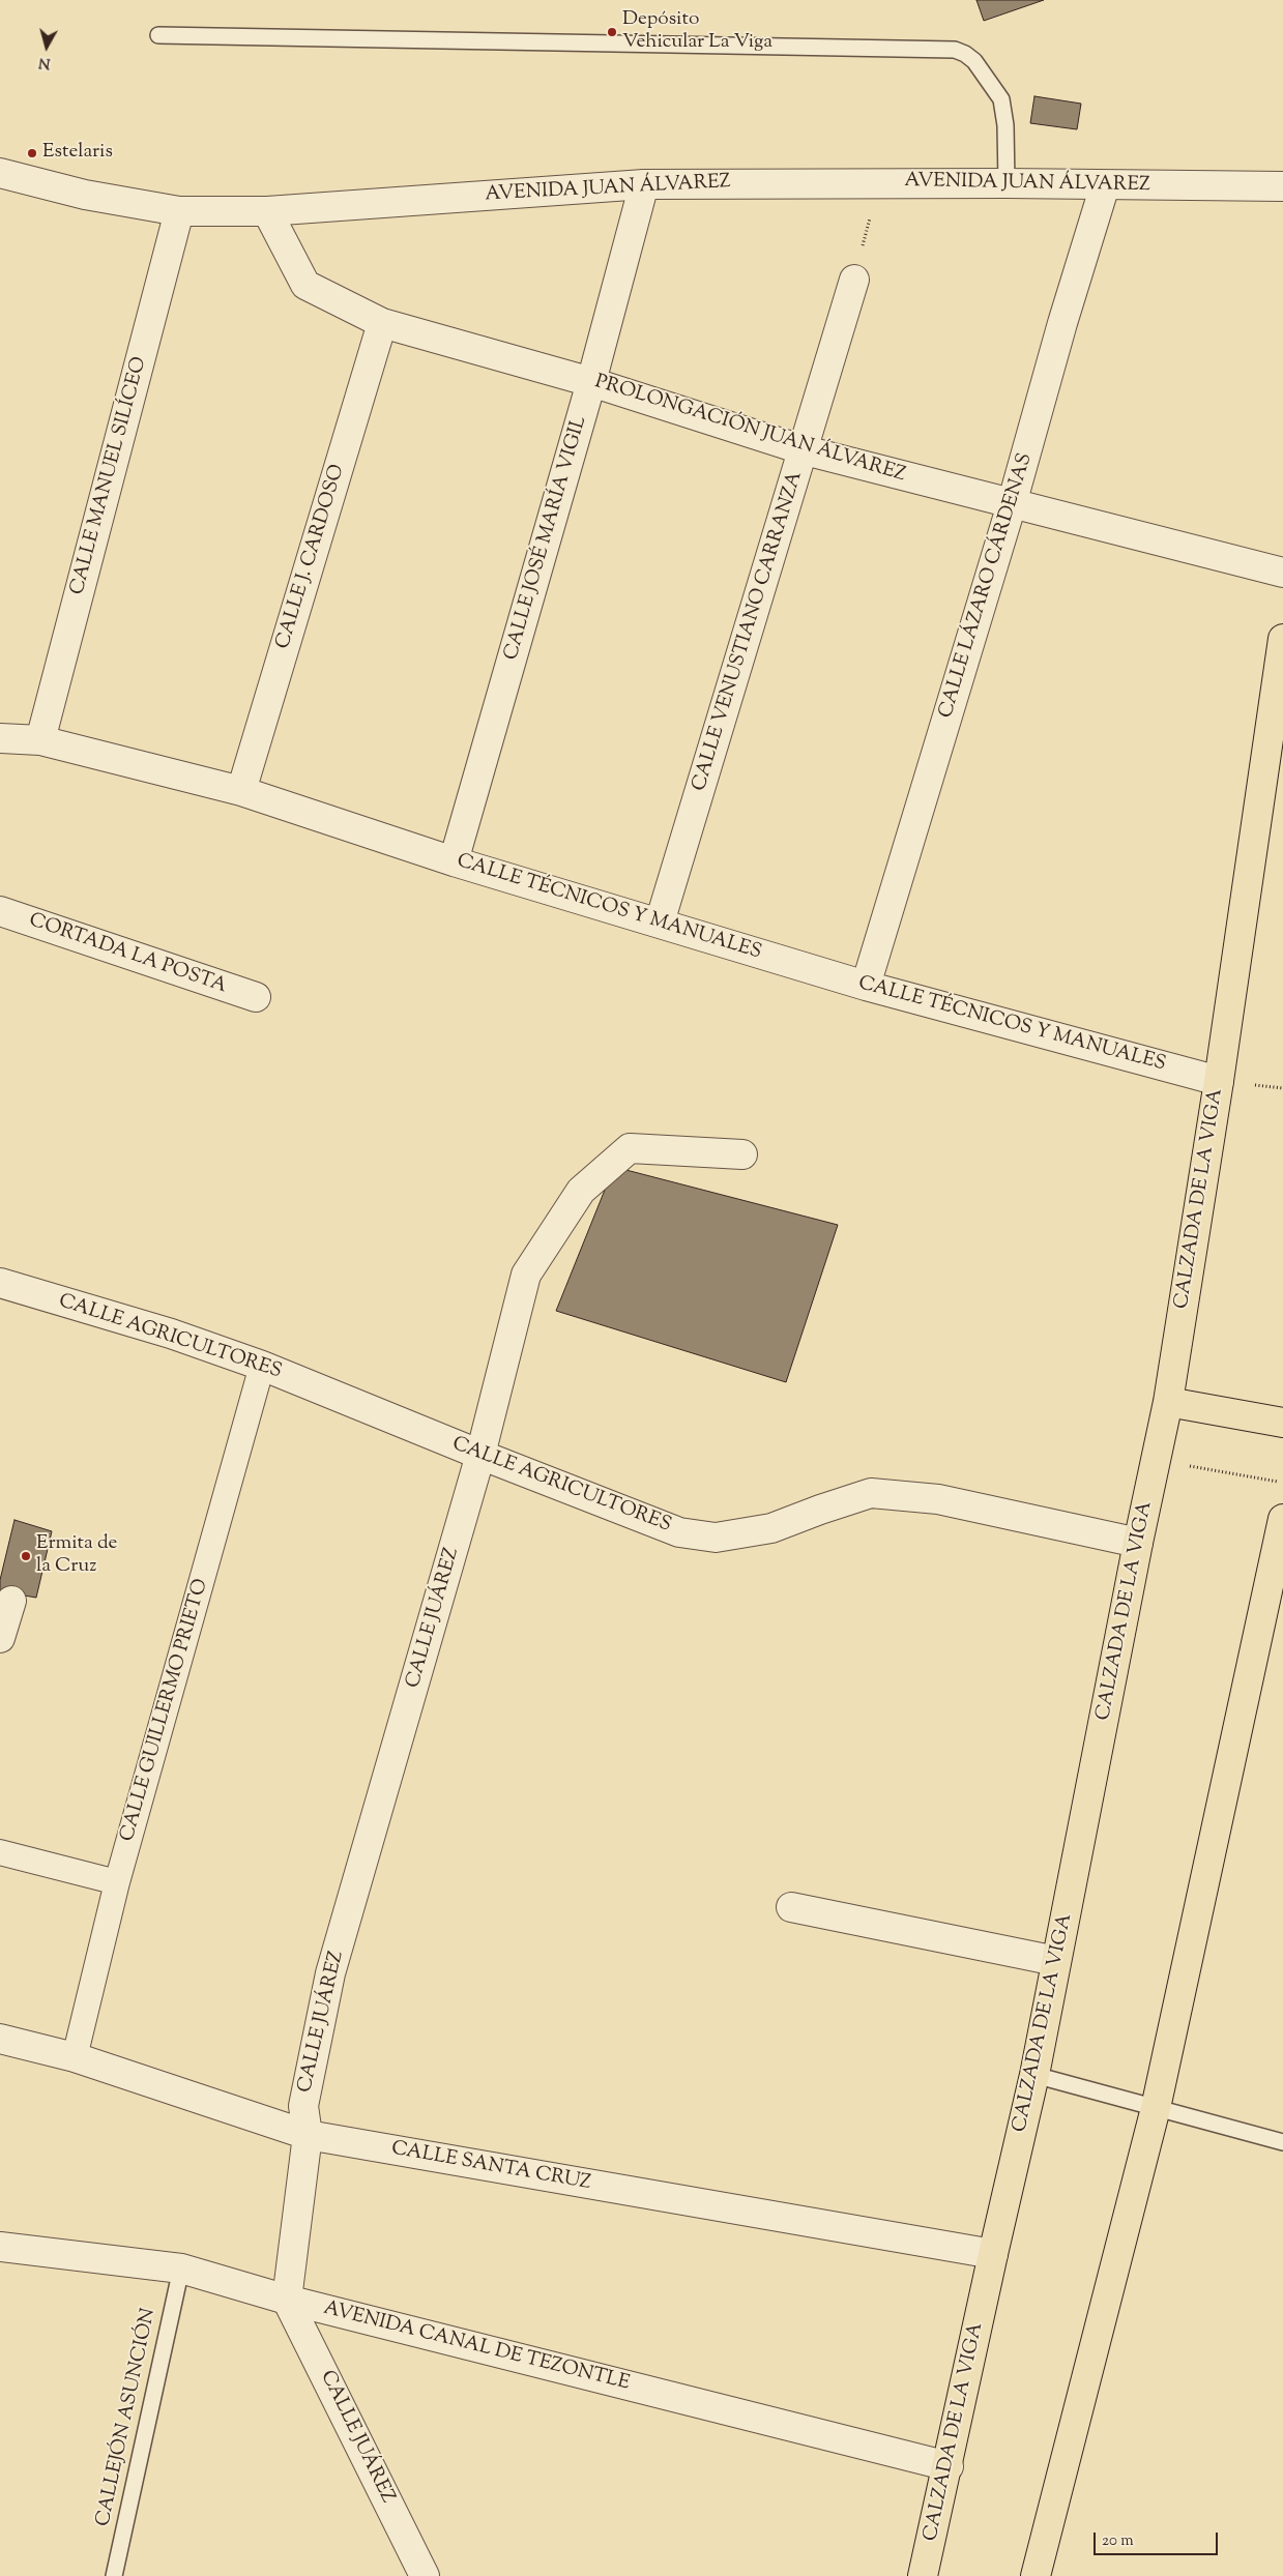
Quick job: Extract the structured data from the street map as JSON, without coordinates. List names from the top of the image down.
{
  "streets": {
    "main road": ["CALZADA DE LA VIGA"],
    "street": [
      "AVENIDA JUAN ÁLVAREZ",
      "PROLONGACIÓN JUAN ÁLVAREZ",
      "CALLE MANUEL SILÍCEO",
      "CALLE JOSÉ MARÍA VIGIL",
      "CALLE J. CARDOSO",
      "CALLE LÁZARO CÁRDENAS",
      "CALLE VENUSTIANO CARRANZA",
      "CALLE TÉCNICOS Y MANUALES",
      "CORTADA LA POSTA",
      "CALLE AGRICULTORES",
      "CALLE JUÁREZ",
      "CALLE GUILLERMO PRIETO",
      "CALLE SANTA CRUZ",
      "AVENIDA CANAL DE TEZONTLE"
    ],
    "lane": ["CALLEJÓN ASUNCIÓN"]
  },
  "crossings": [
    ["AVENIDA JUAN ÁLVAREZ", "PROLONGACIÓN JUAN ÁLVAREZ"],
    ["AVENIDA JUAN ÁLVAREZ", "CALLE MANUEL SILÍCEO"],
    ["AVENIDA JUAN ÁLVAREZ", "CALLE JOSÉ MARÍA VIGIL"],
    ["AVENIDA JUAN ÁLVAREZ", "CALLE LÁZARO CÁRDENAS"],
    ["PROLONGACIÓN JUAN ÁLVAREZ", "CALLE JOSÉ MARÍA VIGIL"],
    ["PROLONGACIÓN JUAN ÁLVAREZ", "CALLE J. CARDOSO"],
    ["PROLONGACIÓN JUAN ÁLVAREZ", "CALLE LÁZARO CÁRDENAS"],
    ["PROLONGACIÓN JUAN ÁLVAREZ", "CALLE VENUSTIANO CARRANZA"],
    ["CALLE MANUEL SILÍCEO", "CALLE TÉCNICOS Y MANUALES"],
    ["CALLE JOSÉ MARÍA VIGIL", "CALLE TÉCNICOS Y MANUALES"],
    ["CALLE J. CARDOSO", "CALLE TÉCNICOS Y MANUALES"],
    ["CALLE LÁZARO CÁRDENAS", "CALLE TÉCNICOS Y MANUALES"],
    ["CALLE VENUSTIANO CARRANZA", "CALLE TÉCNICOS Y MANUALES"],
    ["CALLE TÉCNICOS Y MANUALES", "CALZADA DE LA VIGA"],
    ["CALZADA DE LA VIGA", "CALLE AGRICULTORES"],
    ["CALZADA DE LA VIGA", "CALLE SANTA CRUZ"],
    ["CALZADA DE LA VIGA", "AVENIDA CANAL DE TEZONTLE"],
    ["CALLE AGRICULTORES", "CALLE JUÁREZ"],
    ["CALLE AGRICULTORES", "CALLE GUILLERMO PRIETO"],
    ["CALLE JUÁREZ", "CALLE SANTA CRUZ"],
    ["CALLE JUÁREZ", "AVENIDA CANAL DE TEZONTLE"],
    ["CALLE GUILLERMO PRIETO", "CALLE SANTA CRUZ"],
    ["AVENIDA CANAL DE TEZONTLE", "CALLEJÓN ASUNCIÓN"]
  ],
  "places": ["Depósito Vehicular La Viga", "Estelaris", "Ermita de la Cruz"],
  "scale_bar": "20 m",
  "north": "bottom"
}
